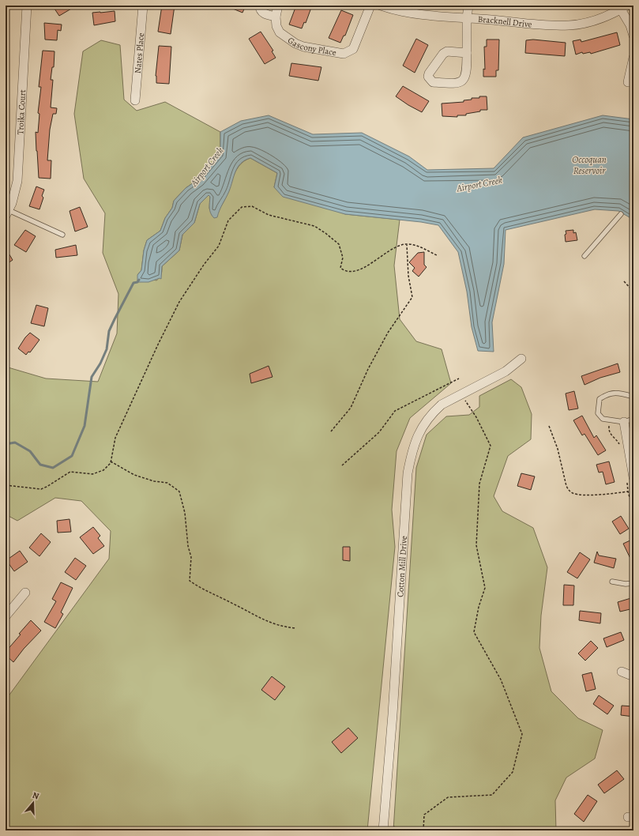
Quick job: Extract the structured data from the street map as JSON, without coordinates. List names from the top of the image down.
{
  "streets": {
    "street": [
      "Bracknell Drive",
      "Gascony Place",
      "Nates Place",
      "Troika Court",
      "Cotton Mill Drive"
    ]
  },
  "water": ["Occoquan Reservoir", "Airport Creek"],
  "north": "top"
}
